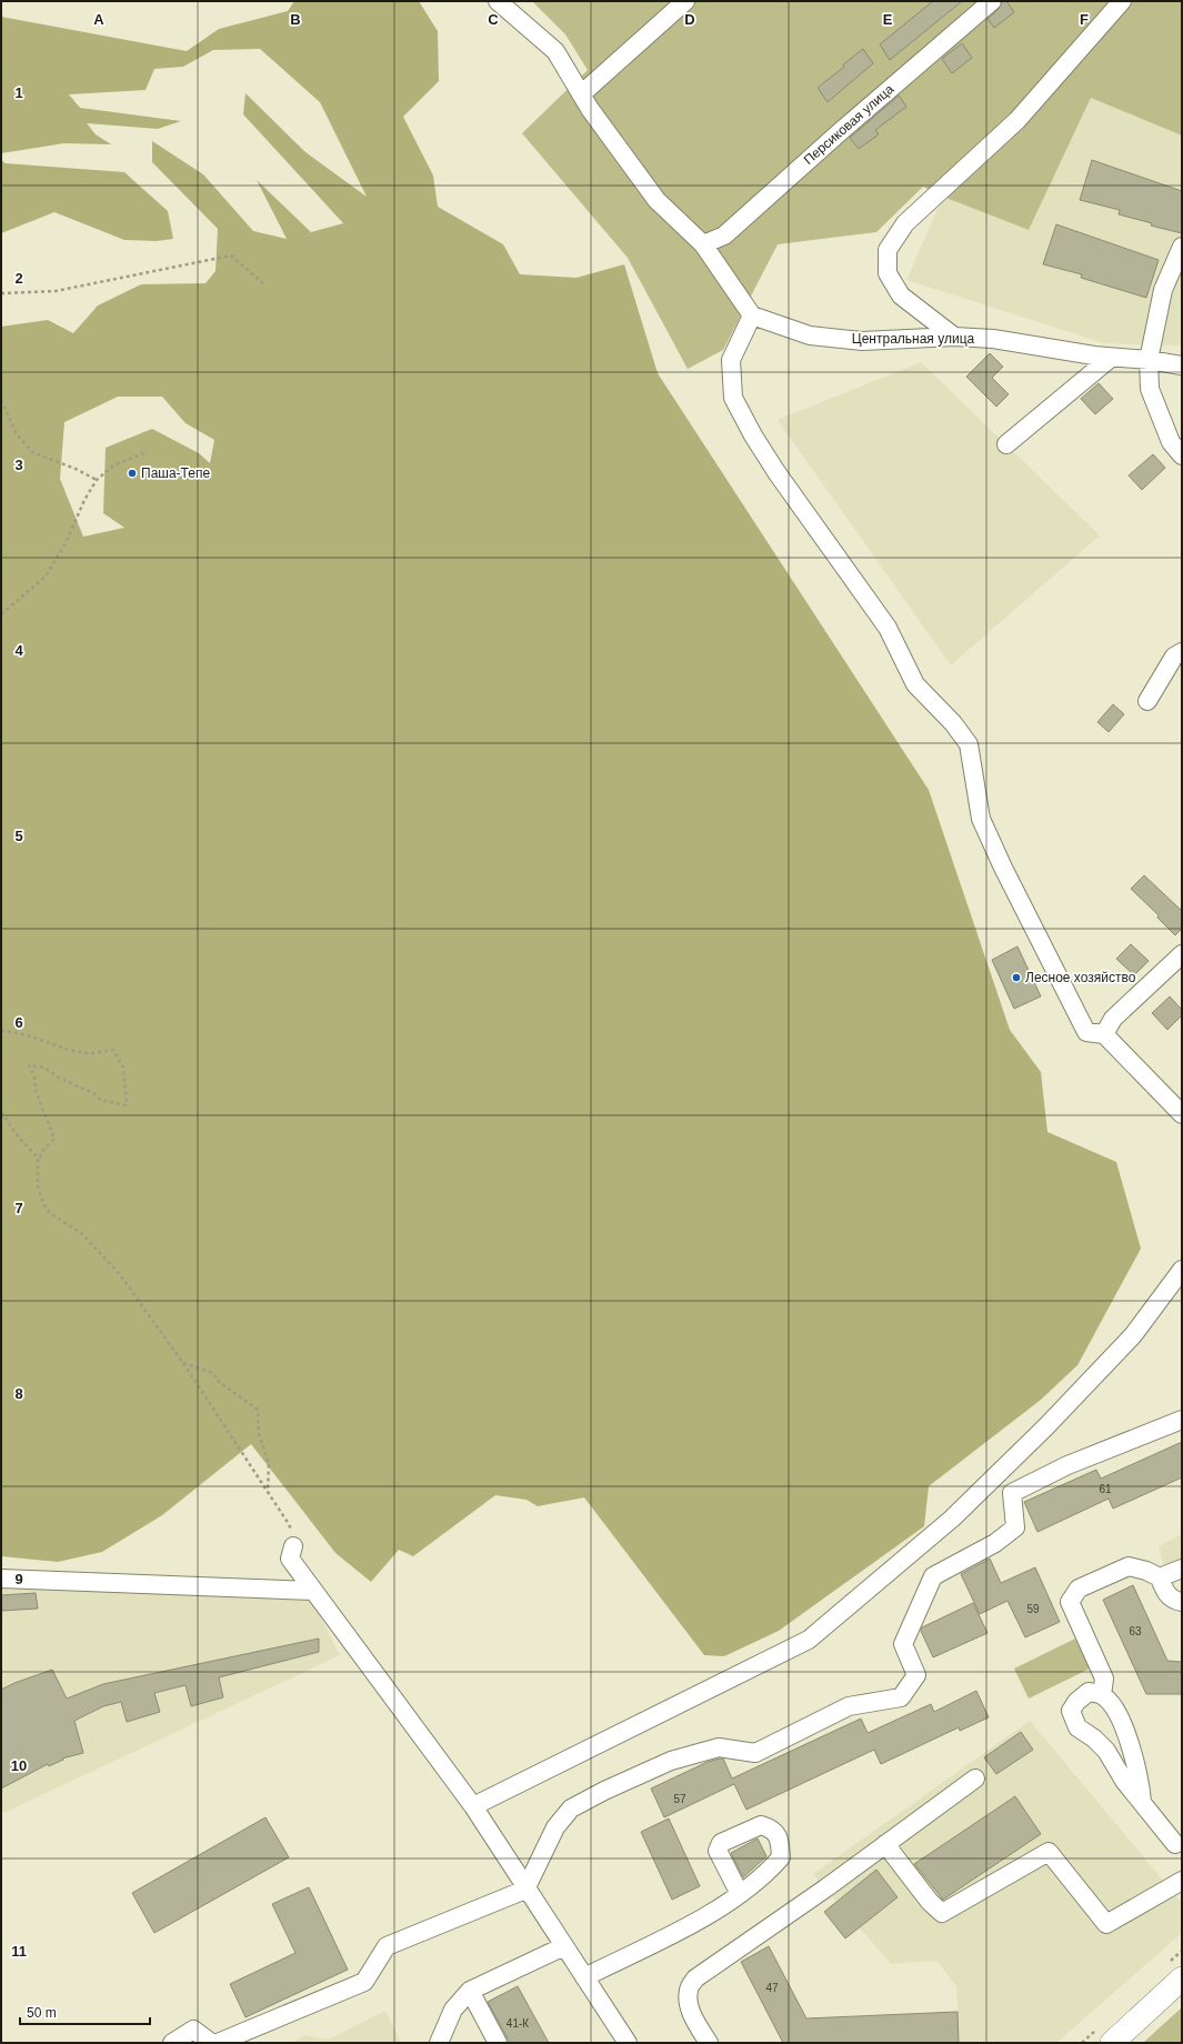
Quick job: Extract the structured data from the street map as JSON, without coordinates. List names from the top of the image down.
{
  "streets": {
    "street": ["Персиковая улица", "Центральная улица"]
  },
  "places": ["Паша-Тепе", "Лесное хозяйство"],
  "house_numbers": [
    "61",
    "59",
    "63",
    "57",
    "47",
    "41-К"
  ],
  "scale_bar": "50 m",
  "grid": {
    "columns": [
      "A",
      "B",
      "C",
      "D",
      "E",
      "F"
    ],
    "rows": [
      "1",
      "2",
      "3",
      "4",
      "5",
      "6",
      "7",
      "8",
      "9",
      "10",
      "11"
    ]
  }
}
